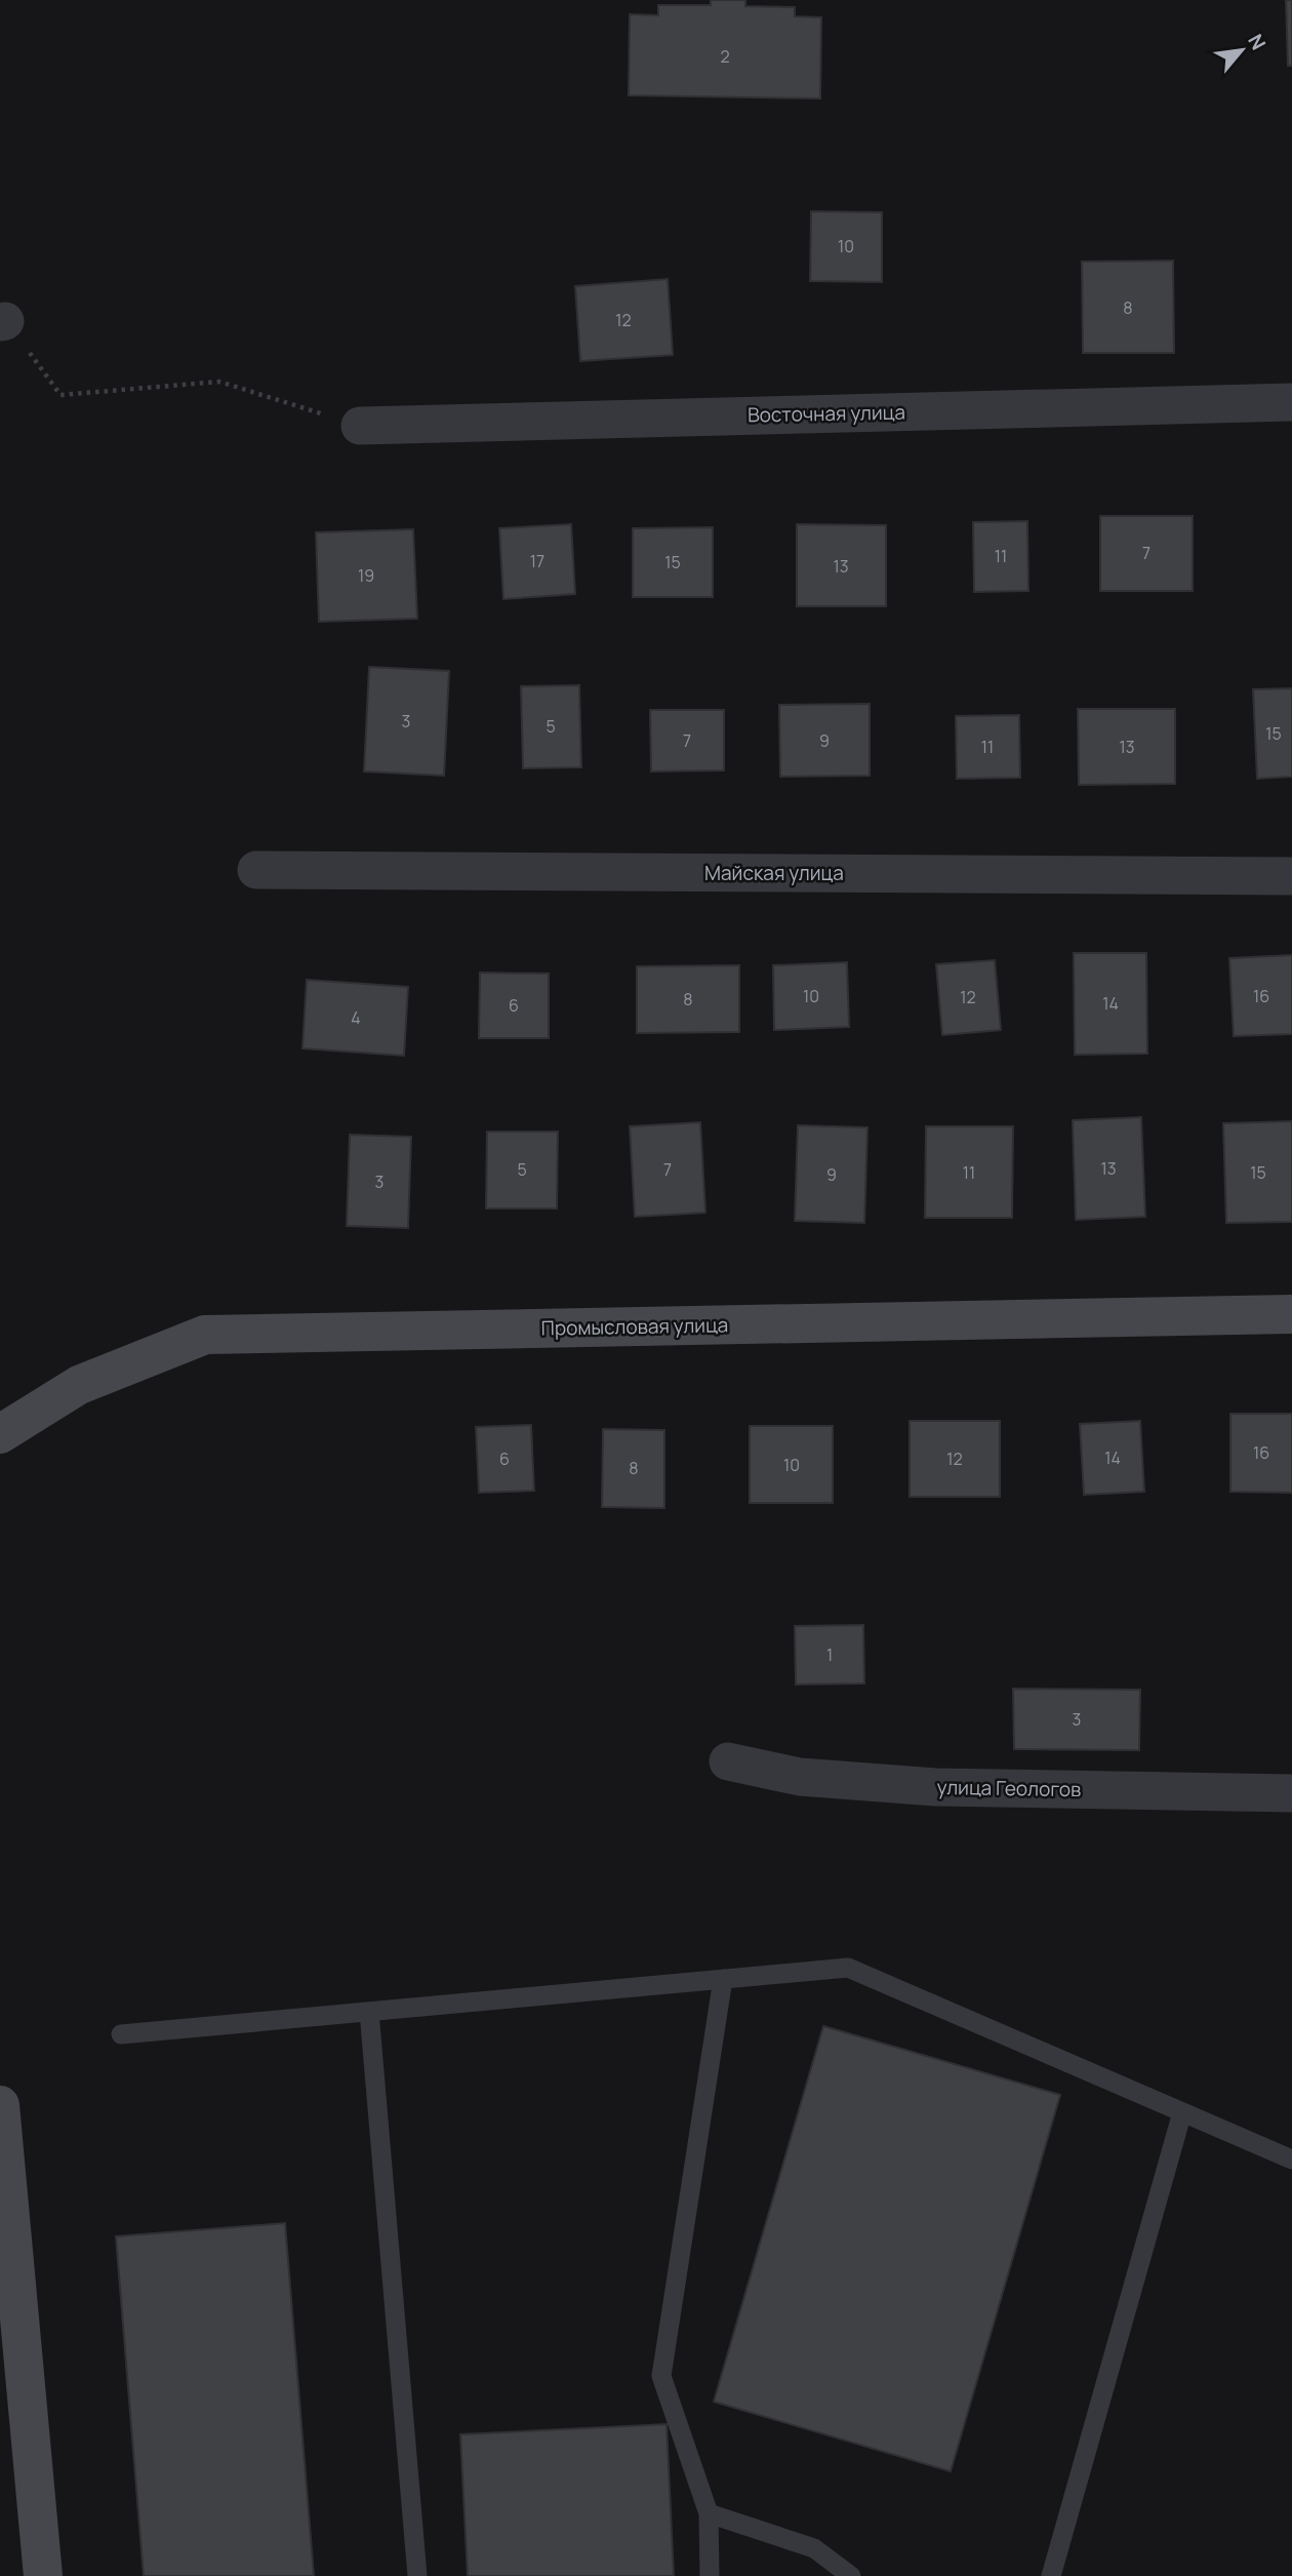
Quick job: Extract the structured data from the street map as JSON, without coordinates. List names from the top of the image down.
{
  "streets": {
    "street": [
      "Восточная улица",
      "Майская улица",
      "Промысловая улица",
      "улица Геологов"
    ]
  },
  "house_numbers": [
    "2",
    "10",
    "8",
    "12",
    "7",
    "11",
    "17",
    "15",
    "13",
    "19",
    "3",
    "5",
    "15",
    "7",
    "9",
    "11",
    "13",
    "10",
    "16",
    "12",
    "8",
    "14",
    "6",
    "4",
    "13",
    "5",
    "7",
    "11",
    "15",
    "9",
    "3",
    "16",
    "14",
    "6",
    "12",
    "10",
    "8",
    "1",
    "3"
  ],
  "north": "top right"
}
